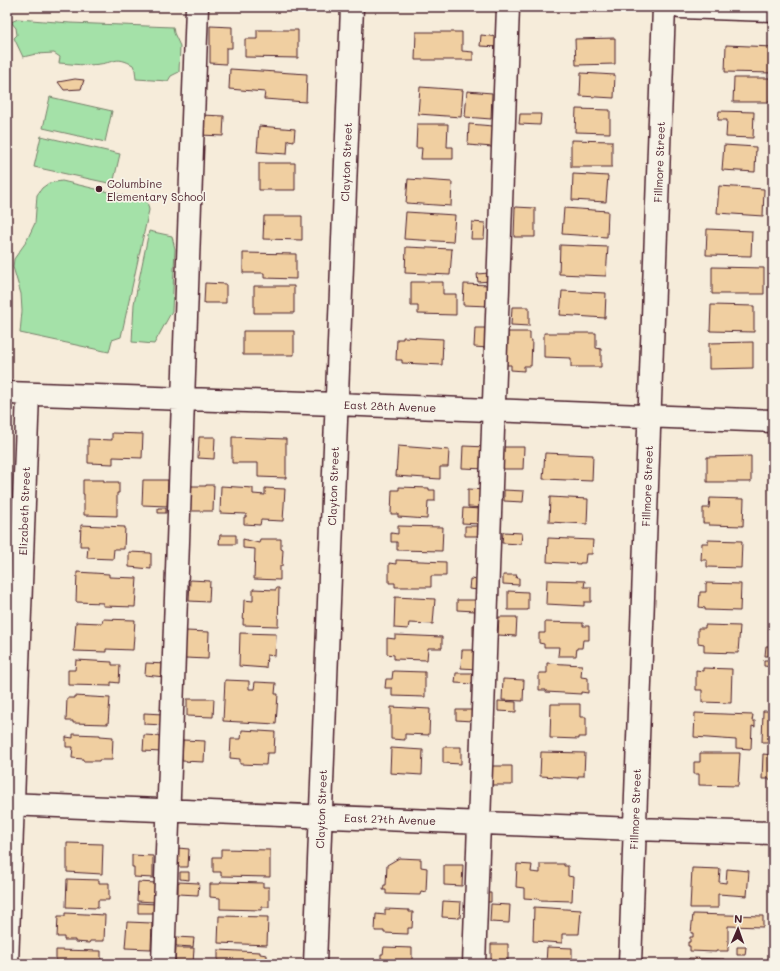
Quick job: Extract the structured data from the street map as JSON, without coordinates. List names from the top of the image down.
{
  "streets": {
    "street": [
      "Clayton Street",
      "Fillmore Street",
      "East 28th Avenue",
      "Elizabeth Street",
      "East 27th Avenue"
    ]
  },
  "crossings": [
    ["Clayton Street", "East 28th Avenue"],
    ["Clayton Street", "East 27th Avenue"],
    ["Fillmore Street", "East 28th Avenue"],
    ["Fillmore Street", "East 27th Avenue"],
    ["East 28th Avenue", "Elizabeth Street"],
    ["Elizabeth Street", "East 27th Avenue"]
  ],
  "places": ["Columbine Elementary School"],
  "north": "top"
}
